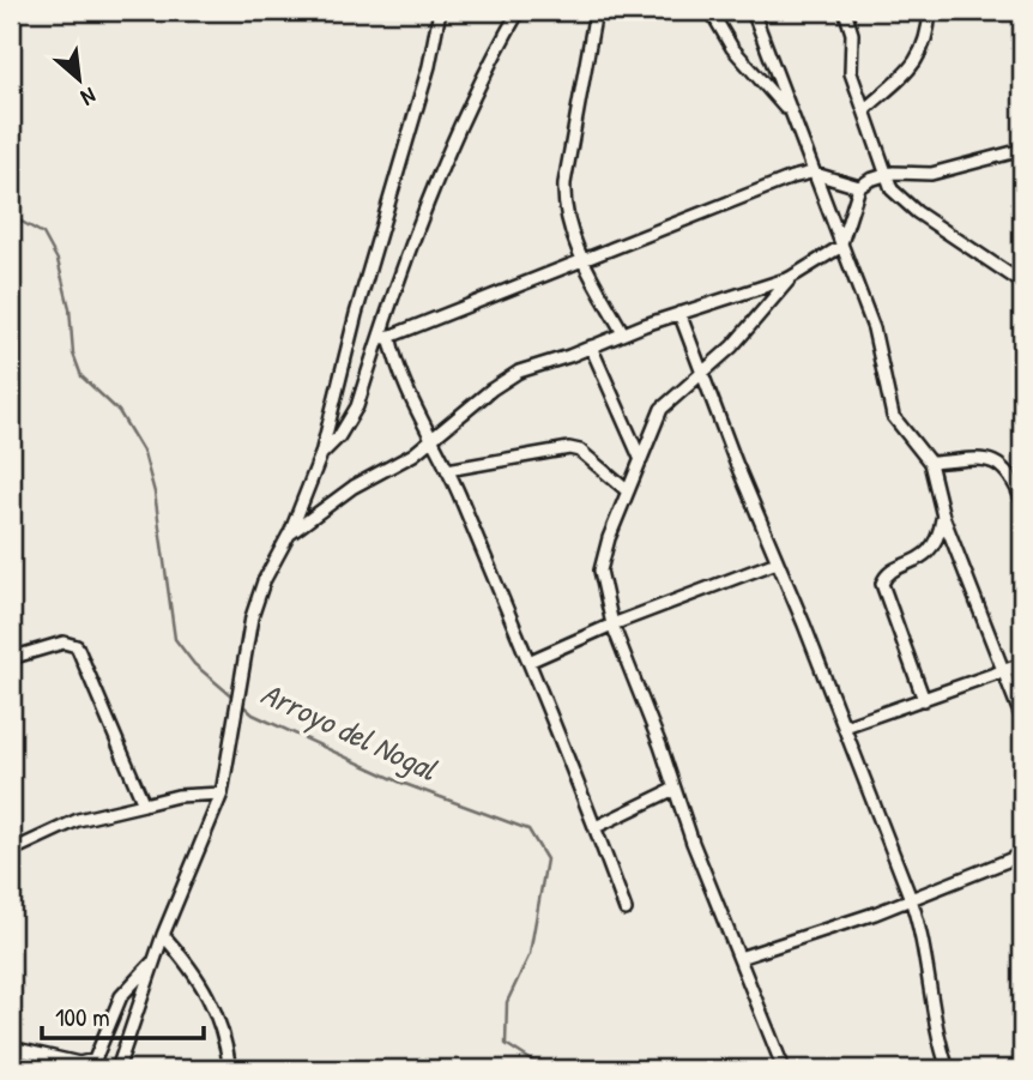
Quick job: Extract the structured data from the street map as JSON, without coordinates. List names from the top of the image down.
{
  "water": ["Arroyo del Nogal"],
  "scale_bar": "100 m",
  "north": "bottom right"
}
